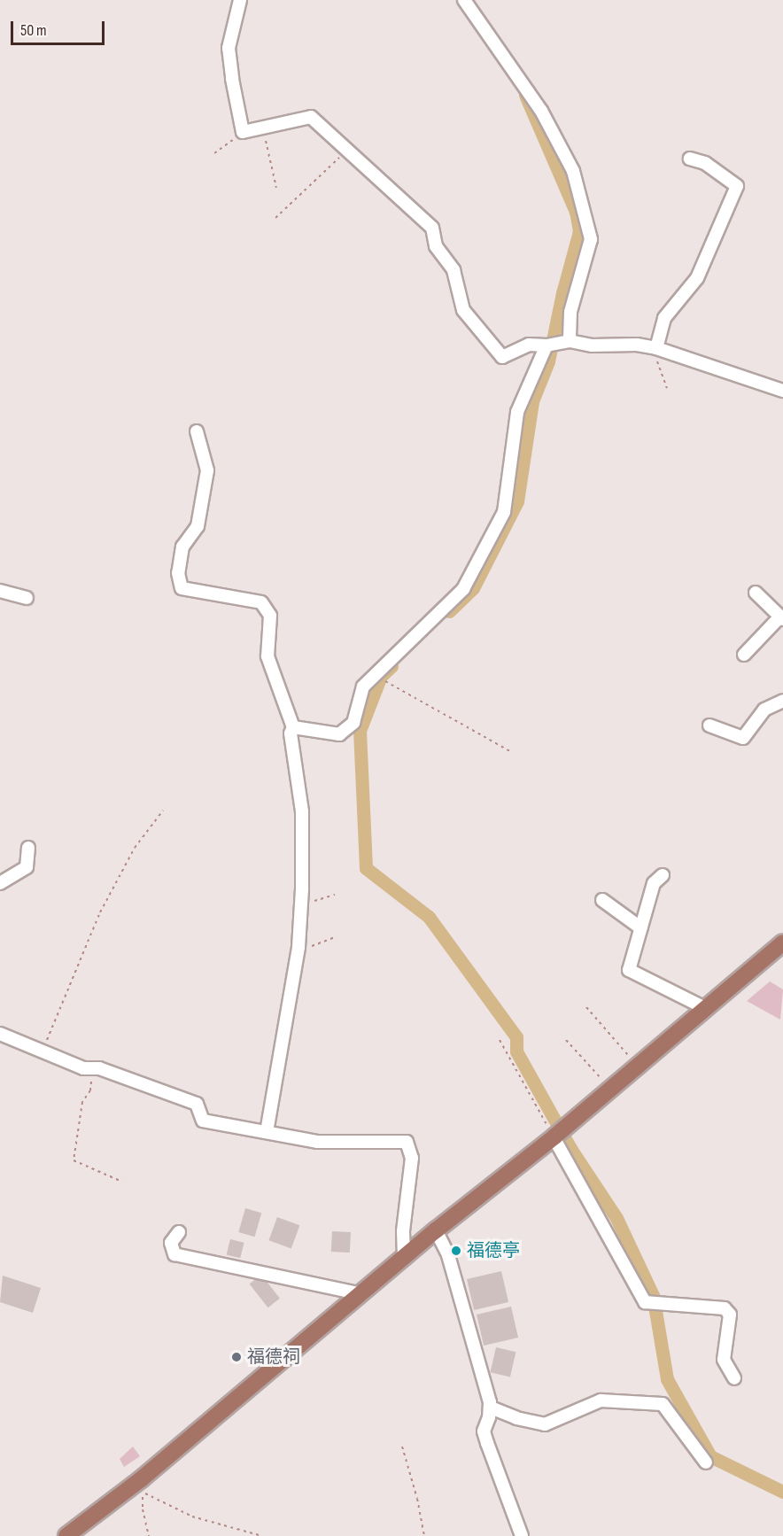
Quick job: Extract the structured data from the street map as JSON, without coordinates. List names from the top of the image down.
{
  "places": ["福德亭", "福德祠"],
  "scale_bar": "50 m"
}
